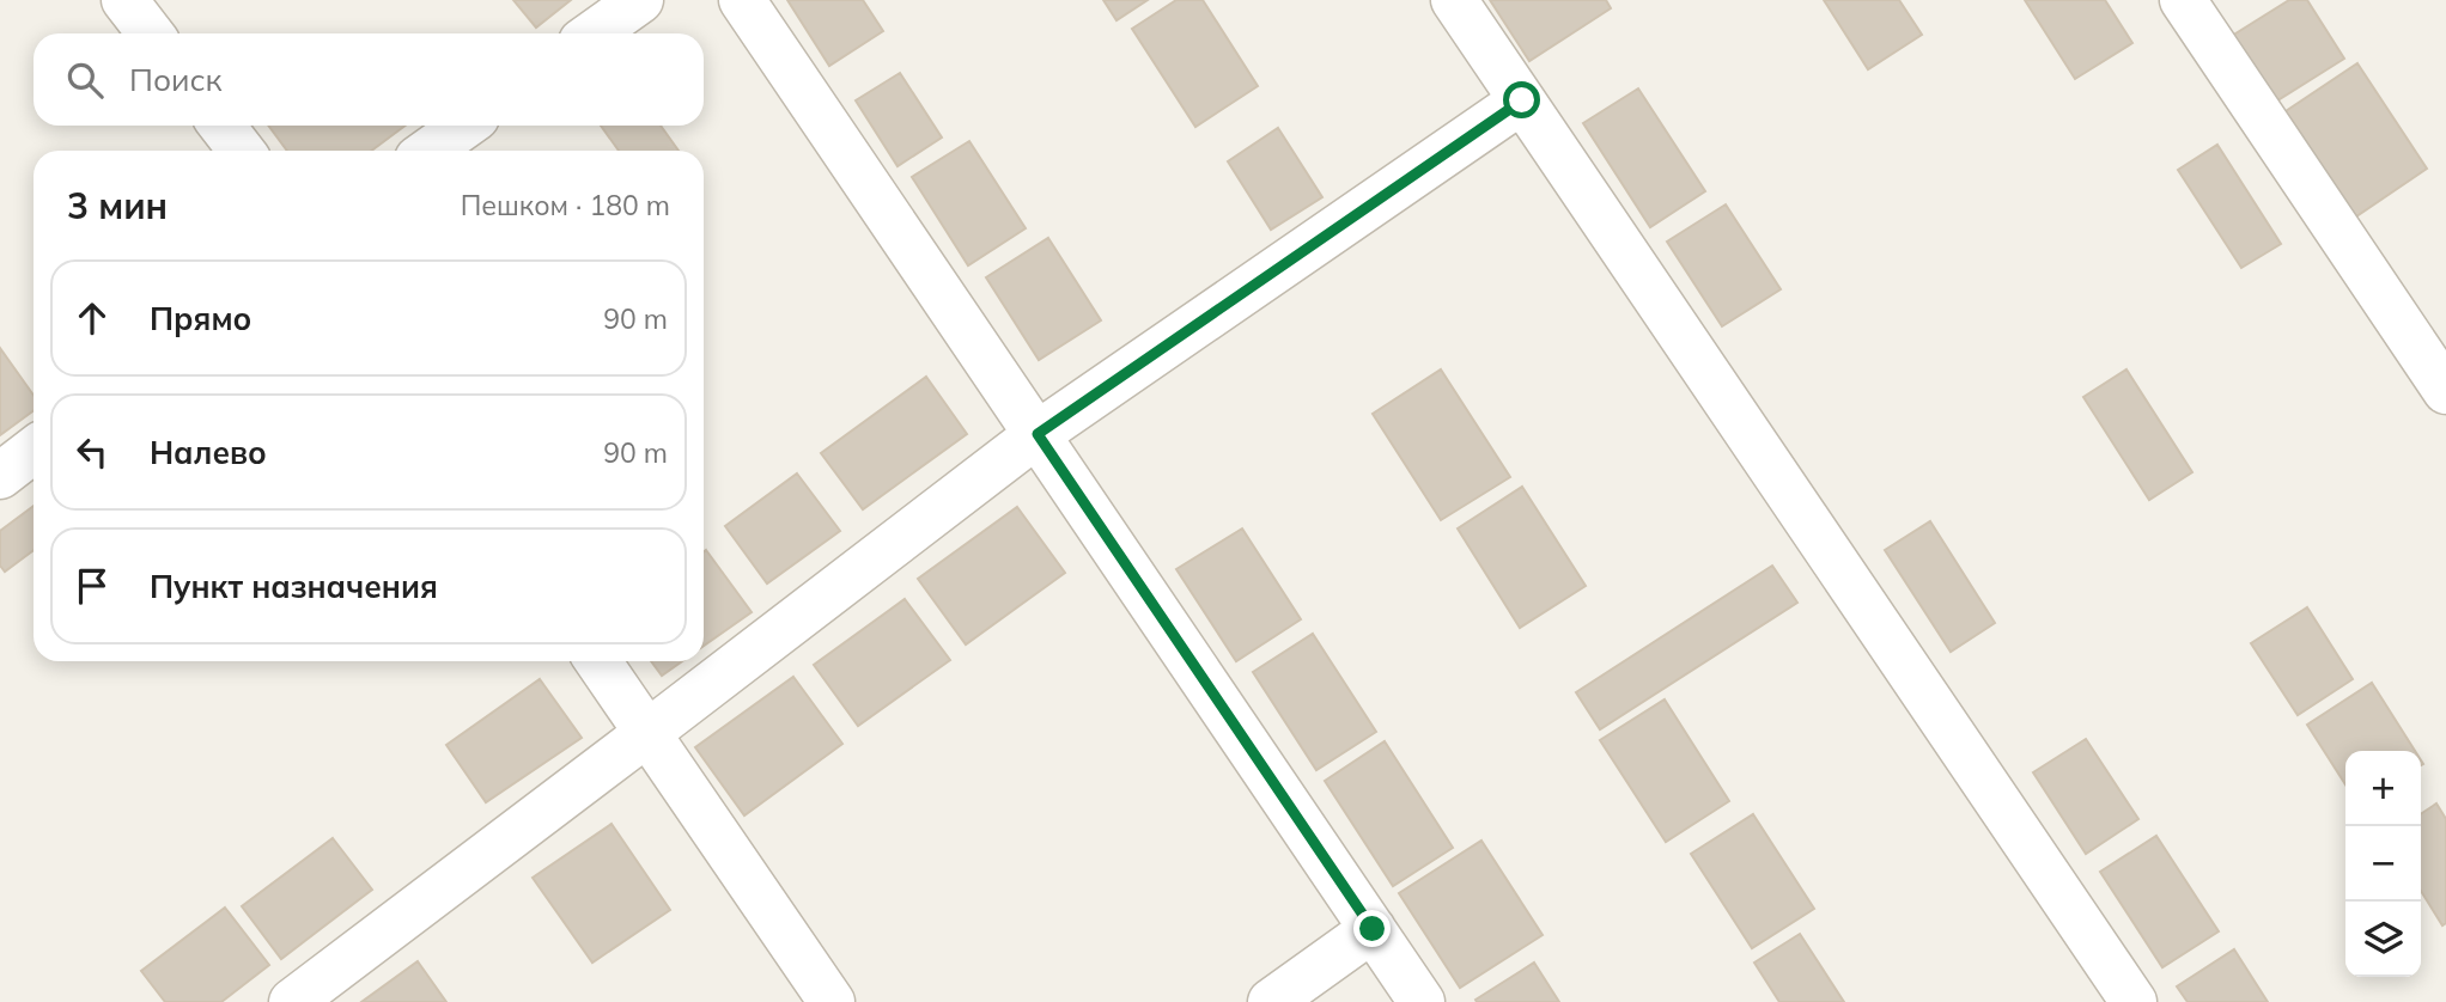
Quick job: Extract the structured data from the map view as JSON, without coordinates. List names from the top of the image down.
{
  "page": {
    "search": "Поиск",
    "heading": ["3 мин", "Пешком · 180 m"],
    "list": [
      ["Прямо", "90 m"],
      ["Налево", "90 m"],
      "Пункт назначения"
    ],
    "map_buttons": ["+", "−"]
  }
}
